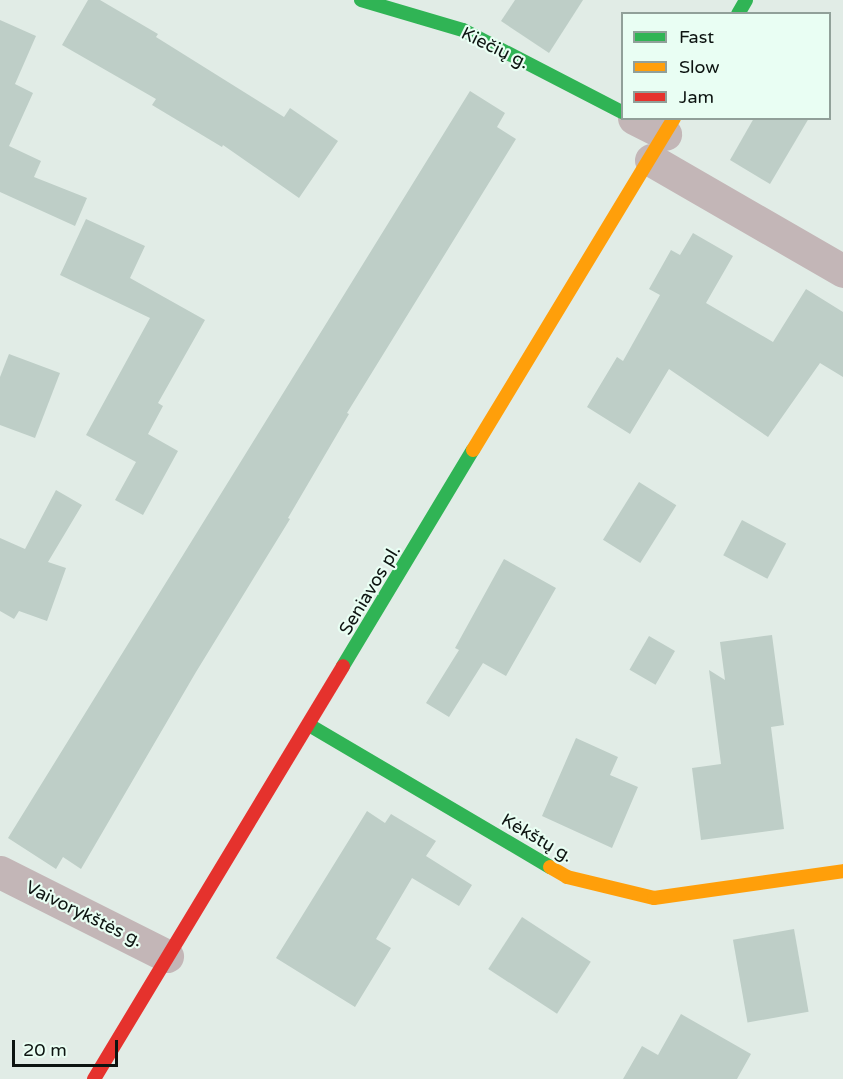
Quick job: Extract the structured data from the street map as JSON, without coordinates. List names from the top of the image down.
{
  "streets": {
    "street": [
      "Kiečių g.",
      "Seniavos pl.",
      "Kėkštų g.",
      "Vaivorykštės g."
    ]
  },
  "crossings": [
    ["Seniavos pl.", "Kėkštų g."],
    ["Seniavos pl.", "Vaivorykštės g."]
  ],
  "legend": ["Fast", "Slow", "Jam"],
  "scale_bar": "20 m"
}
